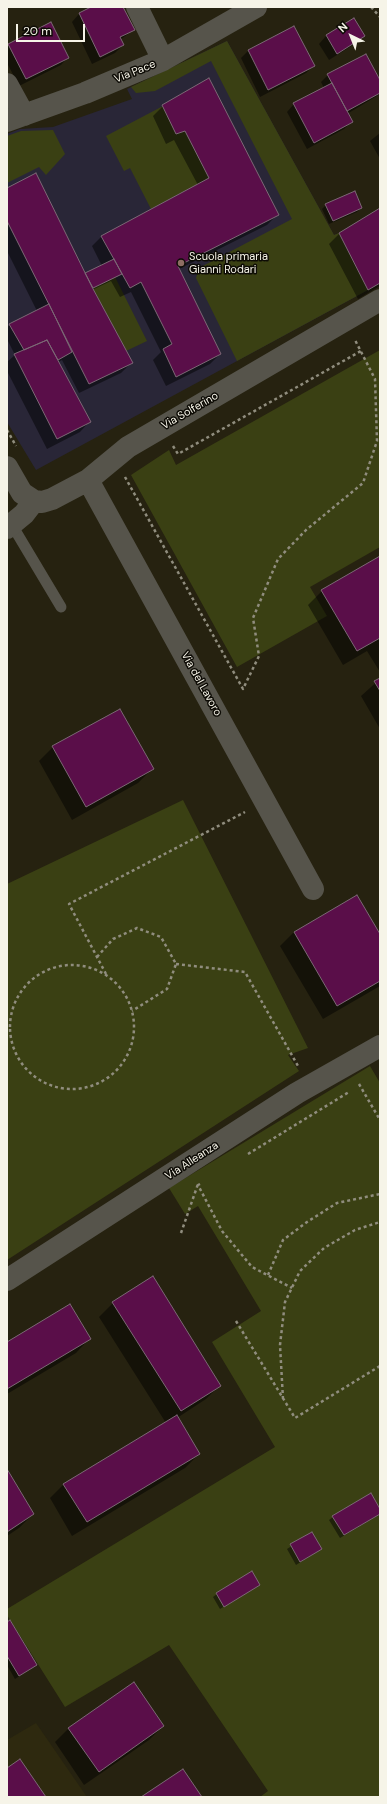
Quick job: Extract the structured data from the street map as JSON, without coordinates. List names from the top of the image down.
{
  "streets": {
    "street": [
      "Via Pace",
      "Via Solferino",
      "Via del Lavoro",
      "Via Alleanza"
    ]
  },
  "crossings": [
    ["Via Solferino", "Via del Lavoro"]
  ],
  "places": ["Scuola primaria Gianni Rodari"],
  "scale_bar": "20 m",
  "north": "top left"
}
